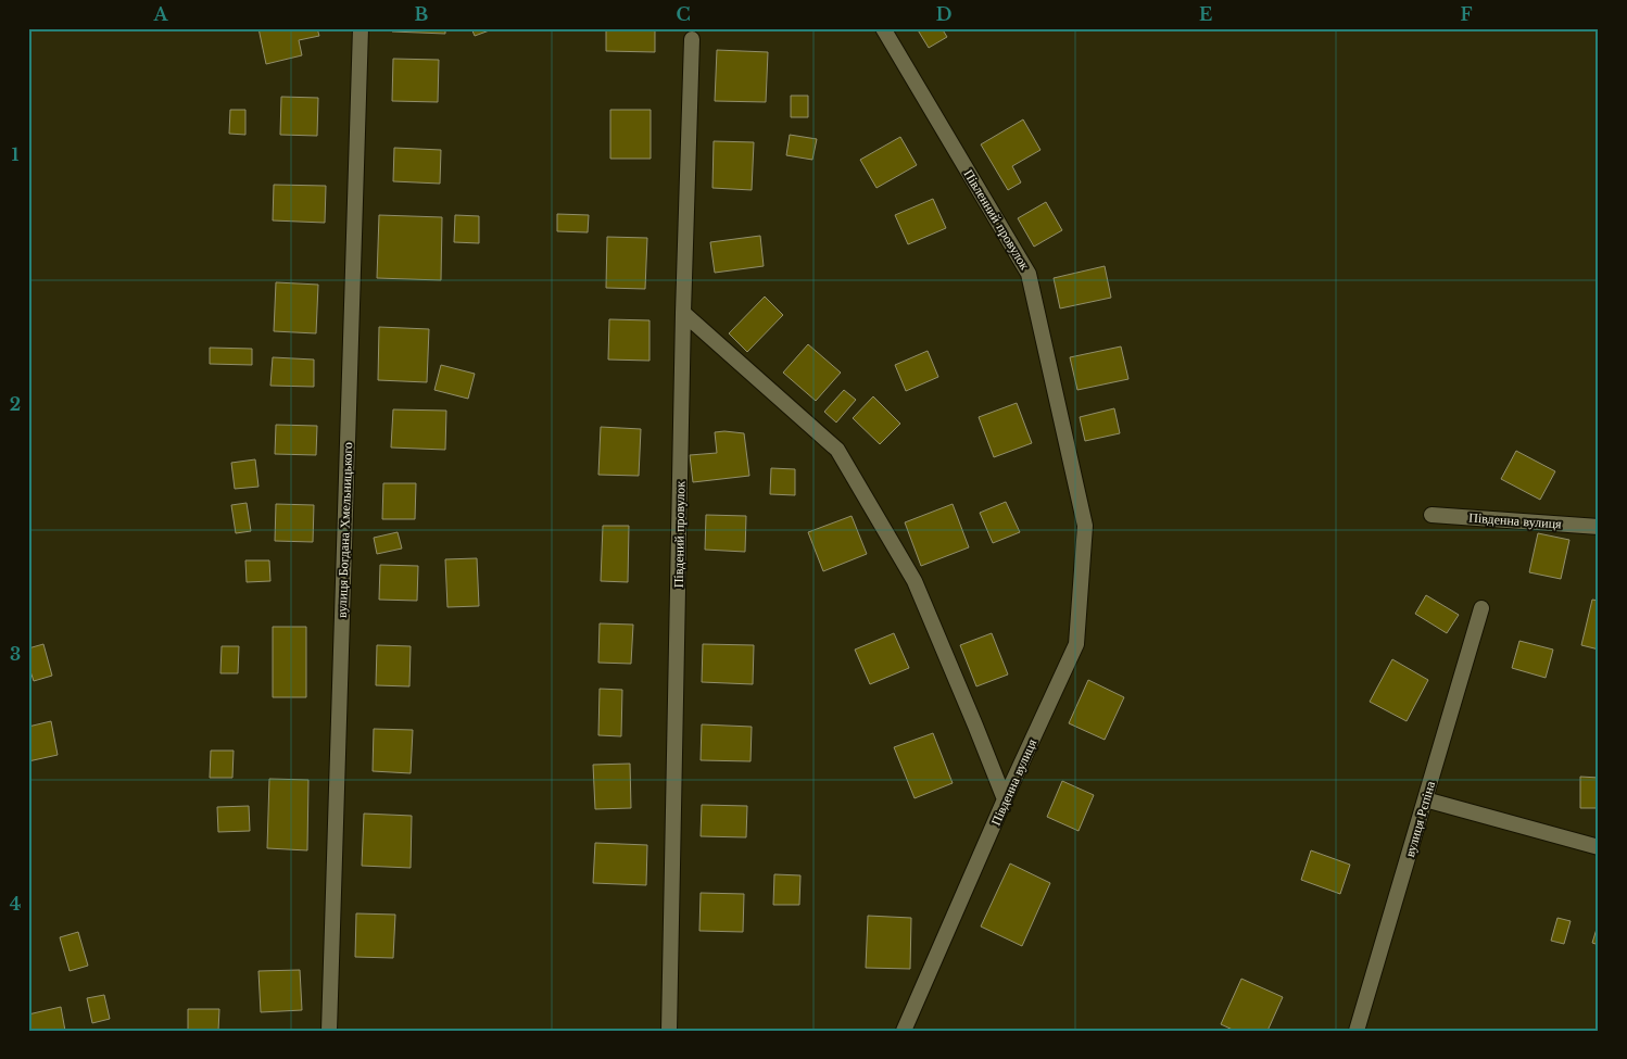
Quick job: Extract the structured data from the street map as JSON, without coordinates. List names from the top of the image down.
{
  "streets": {
    "street": [
      "Півленний провулок",
      "Південна вулиця",
      "вулиця Богдана Хмельницького",
      "Південий провулок",
      "вулиця Рєпіна"
    ]
  },
  "crossings": [
    ["Півленний провулок", "Південна вулиця"]
  ],
  "grid": {
    "columns": [
      "A",
      "B",
      "C",
      "D",
      "E",
      "F"
    ],
    "rows": [
      "1",
      "2",
      "3",
      "4"
    ]
  }
}
